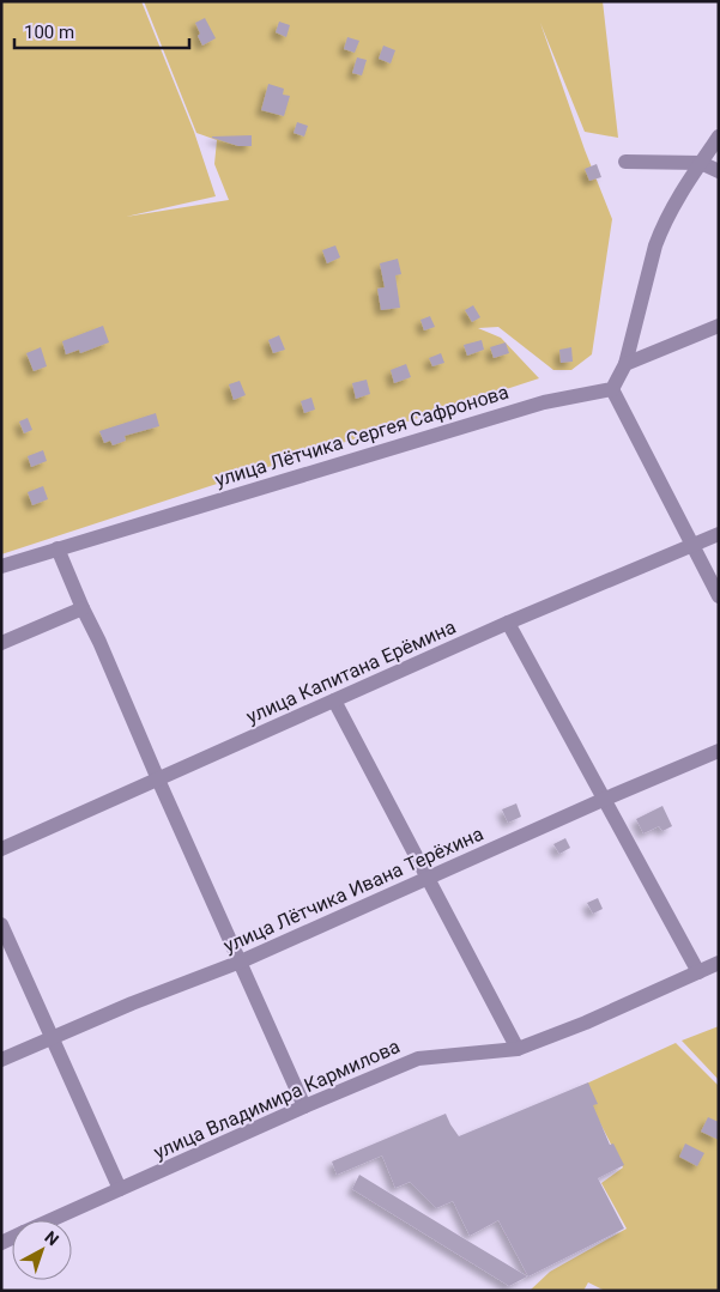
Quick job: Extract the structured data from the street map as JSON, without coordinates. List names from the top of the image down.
{
  "streets": {
    "street": [
      "улица Лётчика Сергея Сафронова",
      "улица Капитана Ерёмина",
      "улица Лётчика Ивана Терёхина",
      "улица Владимира Кармилова"
    ]
  },
  "scale_bar": "100 m",
  "north": "top right"
}
